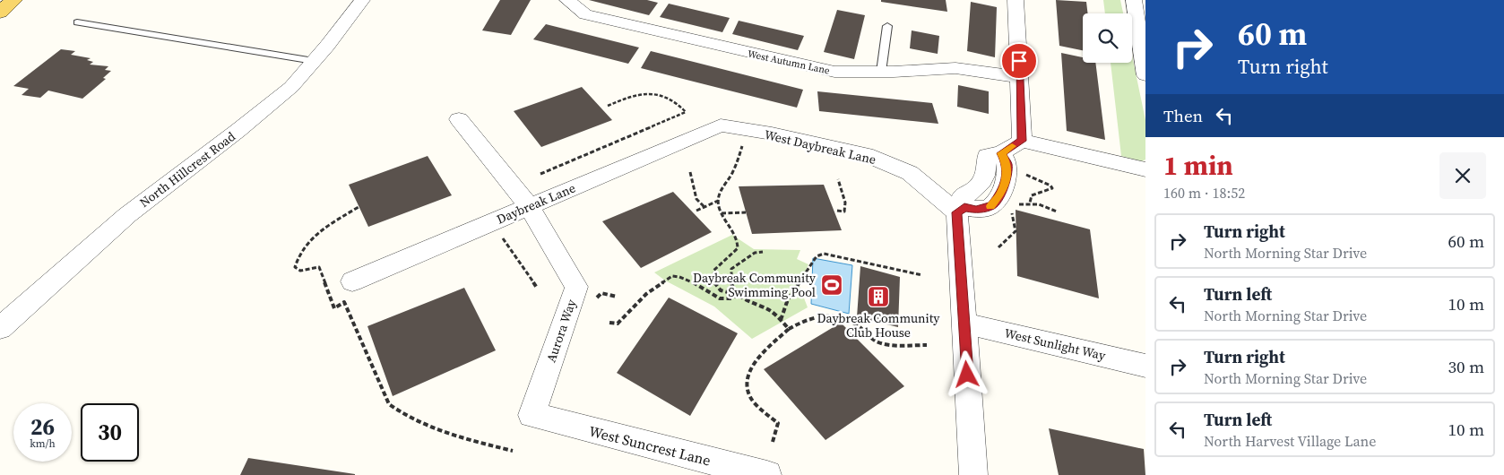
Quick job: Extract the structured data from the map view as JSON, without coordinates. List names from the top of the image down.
{
  "streets": {
    "street": [
      "West Autumn Lane",
      "West Daybreak Lane",
      "North Hillcrest Road",
      "Daybreak Lane",
      "Aurora Way",
      "West Sunlight Way",
      "West Suncrest Lane"
    ]
  },
  "crossings": [
    ["West Daybreak Lane", "Daybreak Lane"],
    ["Daybreak Lane", "Aurora Way"],
    ["Aurora Way", "West Suncrest Lane"]
  ],
  "places": {
    "sports": ["Daybreak Community Swimming Pool"],
    "building": ["Daybreak Community Club House"]
  },
  "page": {
    "turn": ["60 m", "Turn right"],
    "then": "Then",
    "heading": ["1 min", "160 m · 18:52"],
    "list": [
      {
        "name": "Turn right",
        "note": "North Morning Star Drive",
        "value": "60 m"
      },
      {
        "name": "Turn left",
        "note": "North Morning Star Drive",
        "value": "10 m"
      },
      {
        "name": "Turn right",
        "note": "North Morning Star Drive",
        "value": "30 m"
      },
      {
        "name": "Turn left",
        "note": "North Harvest Village Lane",
        "value": "10 m"
      }
    ],
    "speed": "26 km/h",
    "limit": "30"
  }
}
